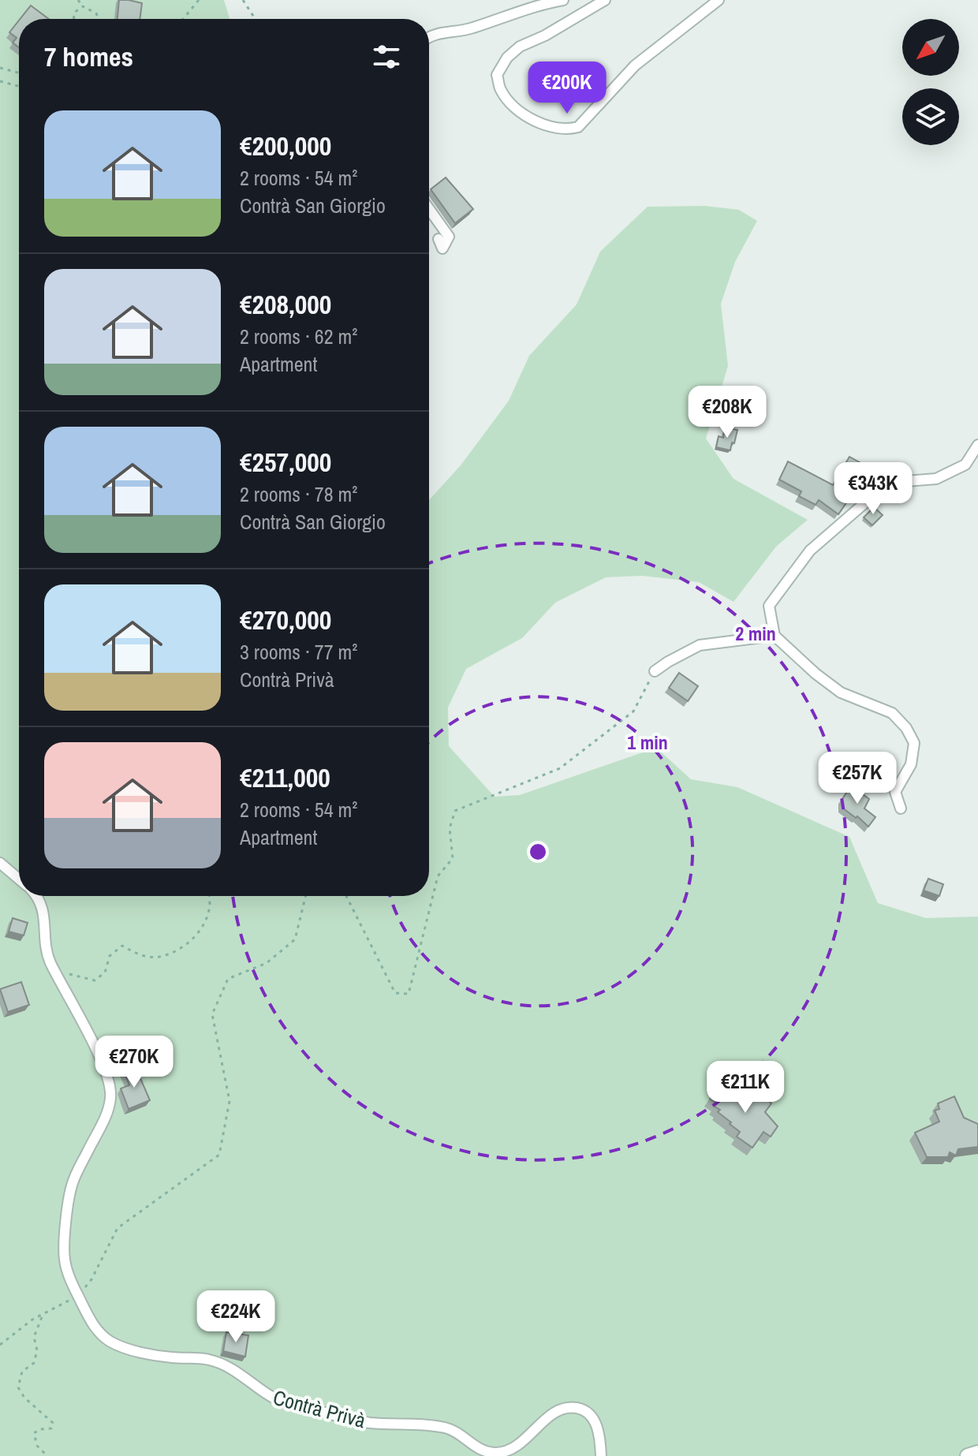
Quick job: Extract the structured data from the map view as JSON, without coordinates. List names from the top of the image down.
{
  "streets": {
    "street": ["Contrà Privà"]
  },
  "north": "bottom left",
  "page": {
    "heading": "7 homes",
    "price": [
      "€200K",
      "€208K",
      "€343K",
      "€257K",
      "€270K",
      "€211K",
      "€224K"
    ],
    "list": [
      {
        "name": "€200,000",
        "note": "2 rooms · 54 m² · Contrà San Giorgio"
      },
      {
        "name": "€208,000",
        "note": "2 rooms · 62 m² · Apartment"
      },
      {
        "name": "€257,000",
        "note": "2 rooms · 78 m² · Contrà San Giorgio"
      },
      {
        "name": "€270,000",
        "note": "3 rooms · 77 m² · Contrà Privà"
      },
      {
        "name": "€211,000",
        "note": "2 rooms · 54 m² · Apartment"
      }
    ]
  },
  "rings": ["2 min", "1 min"]
}
